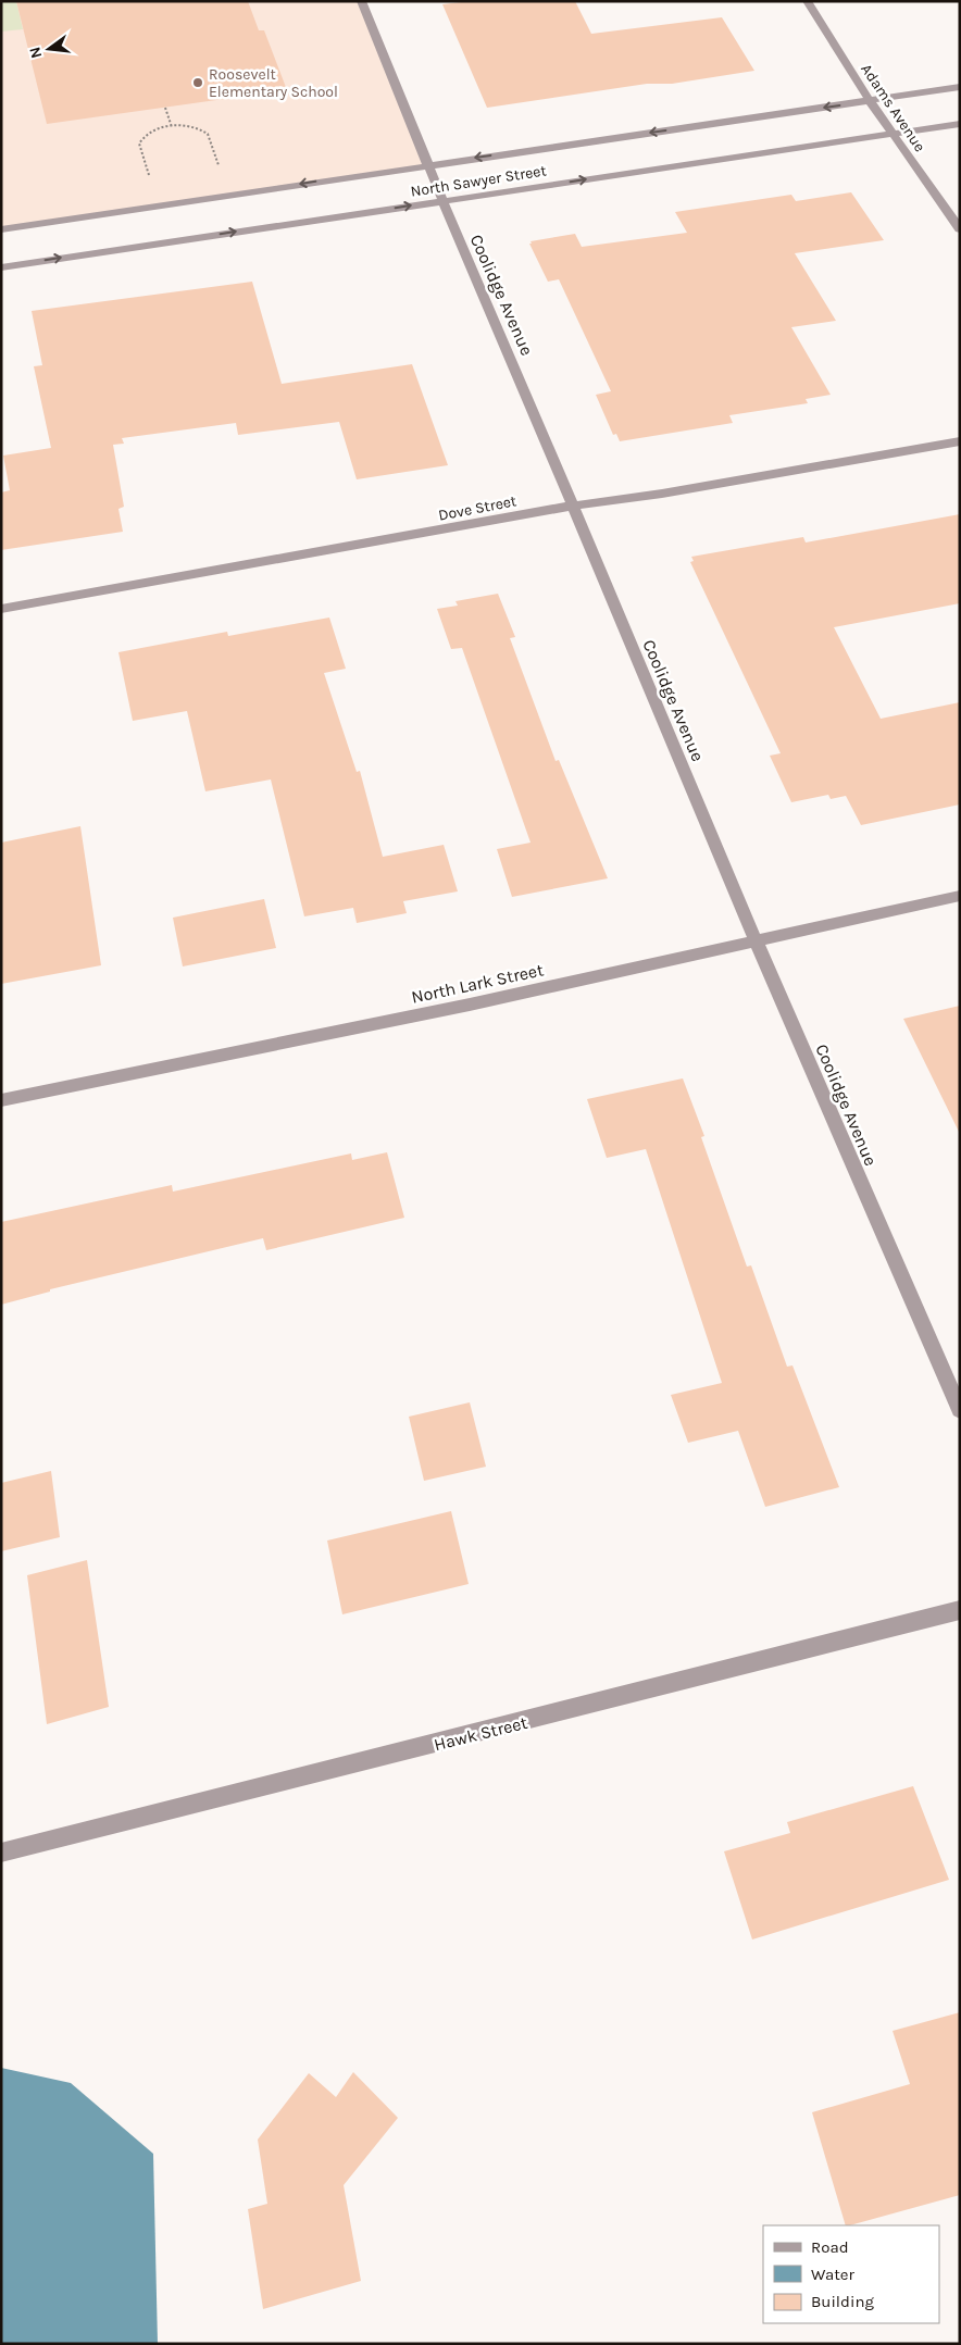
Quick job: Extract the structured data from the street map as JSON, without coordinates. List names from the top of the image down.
{
  "streets": {
    "street": [
      "Adams Avenue",
      "North Sawyer Street",
      "Coolidge Avenue",
      "Dove Street",
      "North Lark Street",
      "Hawk Street"
    ]
  },
  "crossings": [
    ["Adams Avenue", "North Sawyer Street"],
    ["North Sawyer Street", "Coolidge Avenue"],
    ["Coolidge Avenue", "Dove Street"],
    ["Coolidge Avenue", "North Lark Street"]
  ],
  "places": ["Roosevelt Elementary School"],
  "legend": ["Road", "Water", "Building"],
  "north": "left"
}
